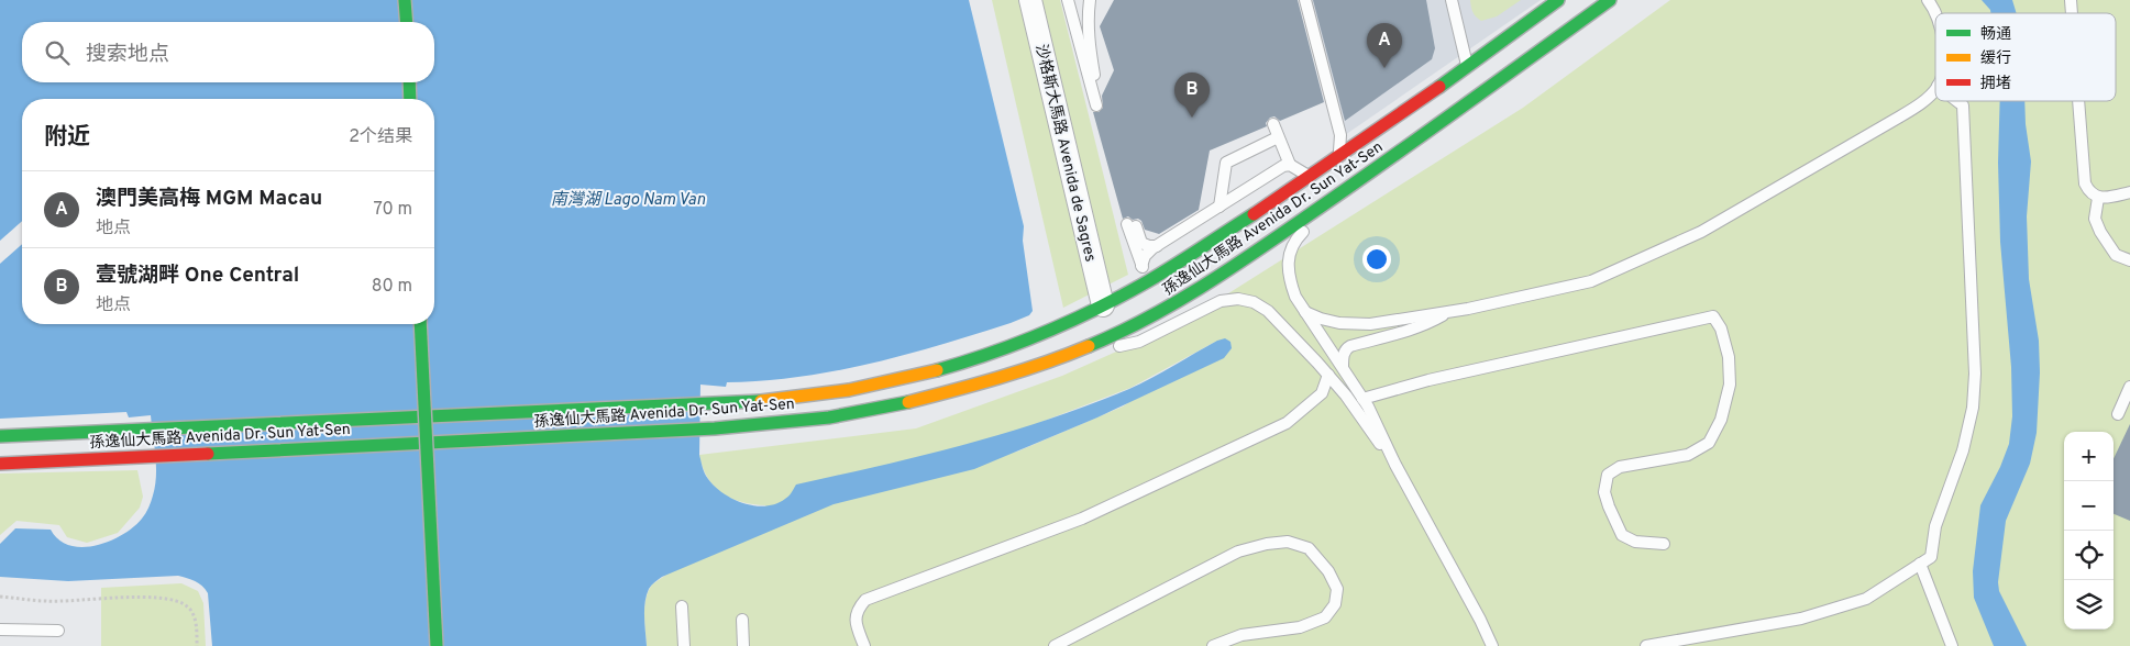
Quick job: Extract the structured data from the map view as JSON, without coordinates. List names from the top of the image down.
{
  "streets": {
    "main road": ["孫逸仙大馬路 Avenida Dr. Sun Yat-Sen"],
    "street": ["沙格斯大馬路 Avenida de Sagres"]
  },
  "crossings": [
    ["沙格斯大馬路 Avenida de Sagres", "孫逸仙大馬路 Avenida Dr. Sun Yat-Sen"]
  ],
  "water": ["南灣湖 Lago Nam Van"],
  "legend": ["畅通", "缓行", "拥堵"],
  "page": {
    "search": "搜索地点",
    "pins": ["A", "B"],
    "heading": ["附近", "2个结果"],
    "list": [
      {
        "mark": "A",
        "name": "澳門美高梅 MGM Macau",
        "note": "地点",
        "value": "70 m"
      },
      {
        "mark": "B",
        "name": "壹號湖畔 One Central",
        "note": "地点",
        "value": "80 m"
      }
    ],
    "map_buttons": ["+", "−"]
  }
}
